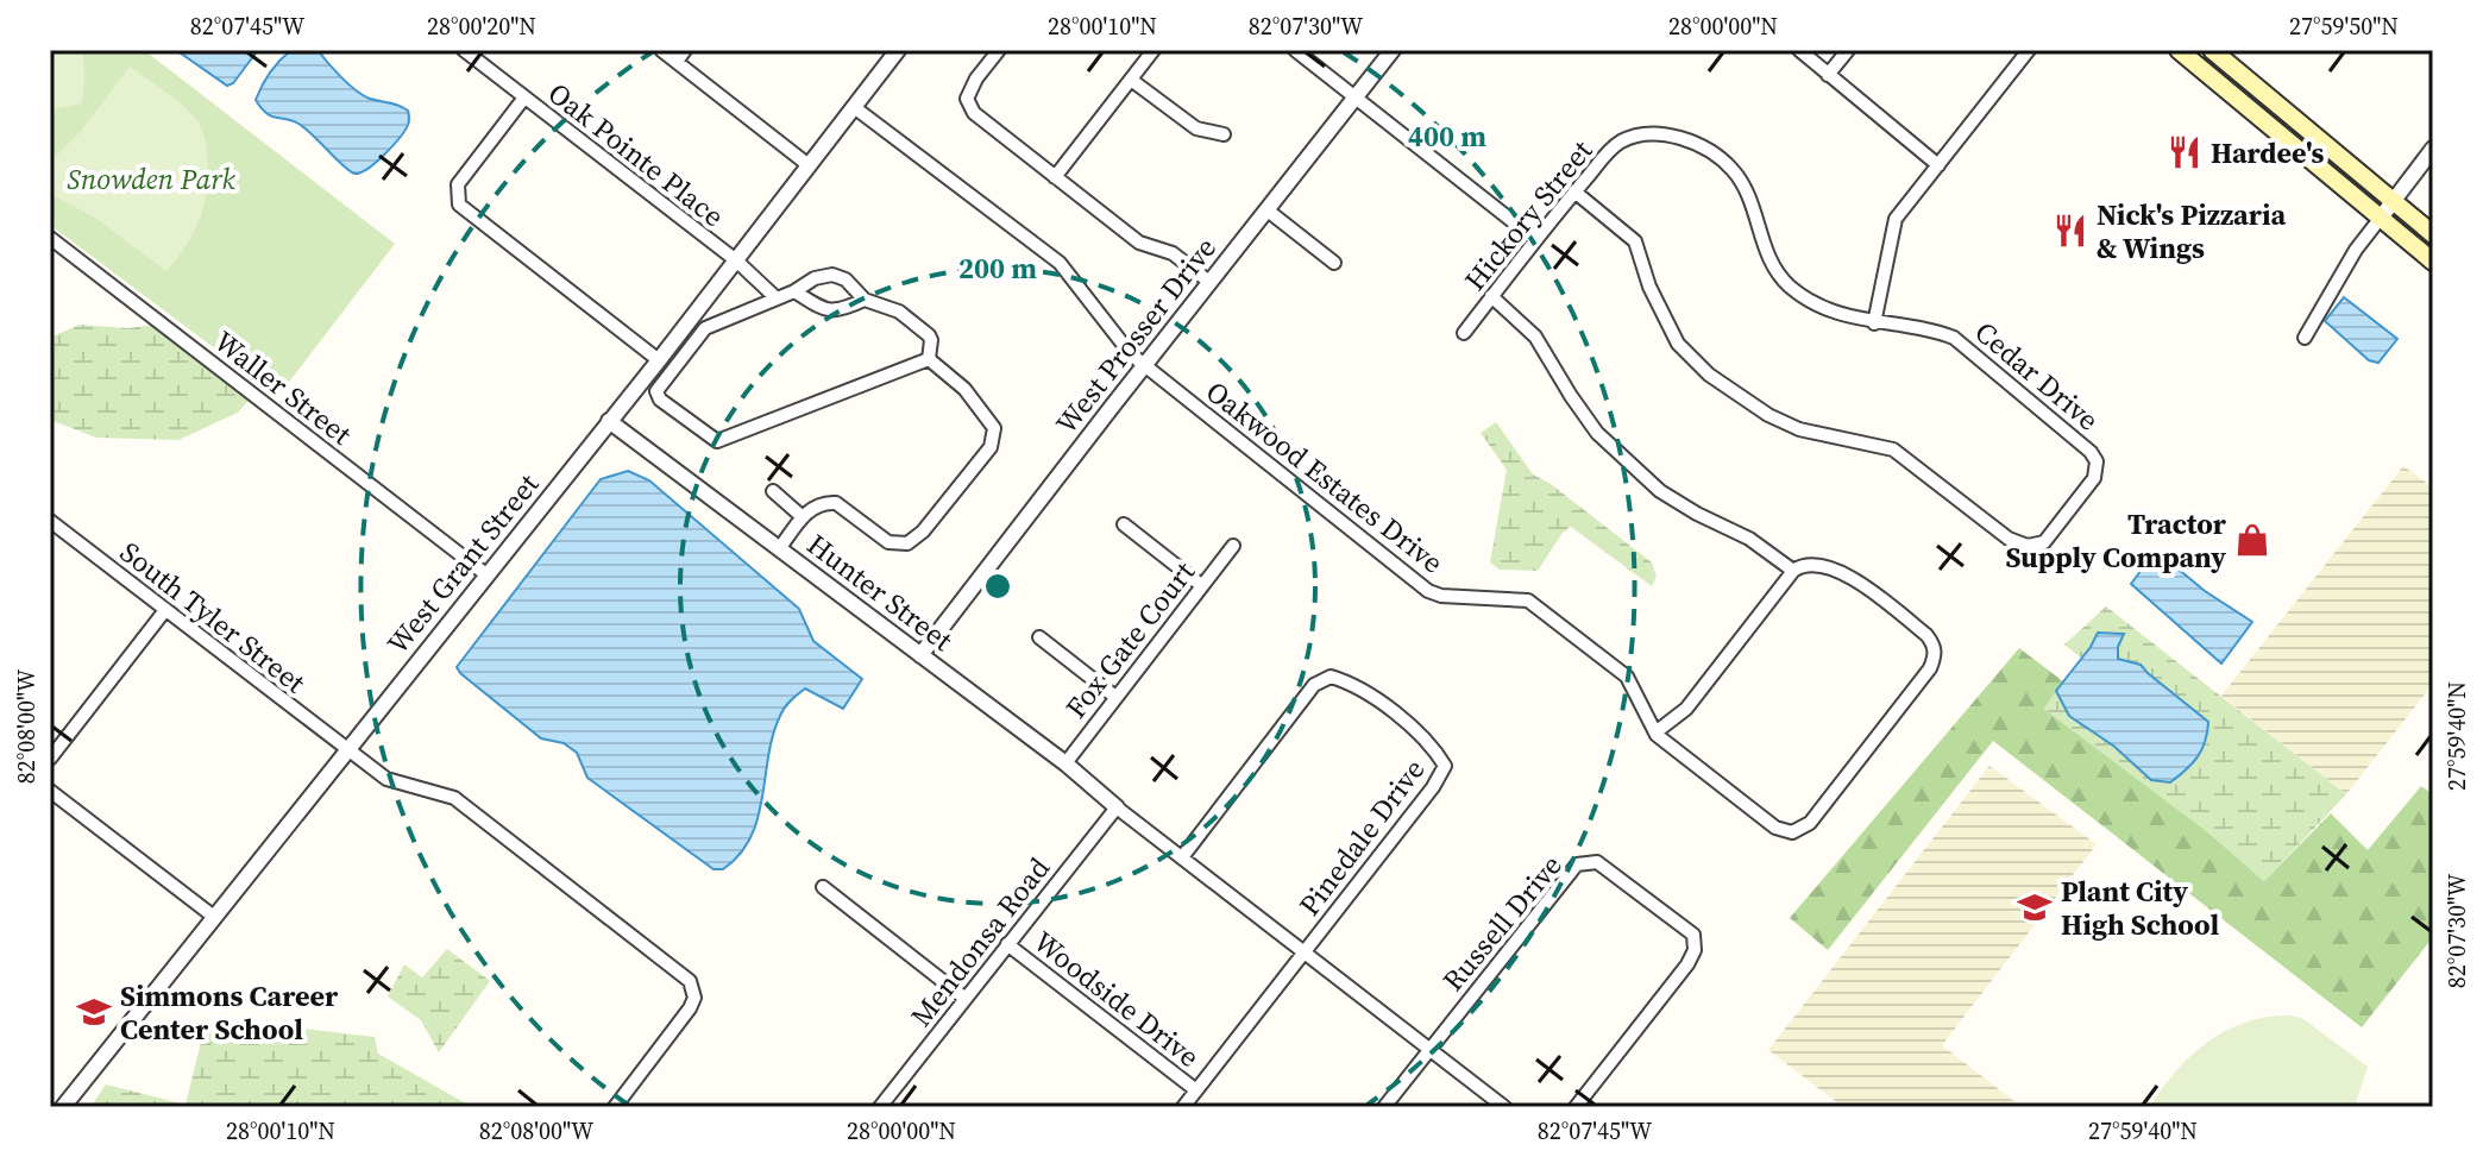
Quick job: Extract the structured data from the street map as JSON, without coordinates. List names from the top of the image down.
{
  "streets": {
    "street": [
      "Oak Pointe Place",
      "Hickory Street",
      "West Prosser Drive",
      "Cedar Drive",
      "Waller Street",
      "Oakwood Estates Drive",
      "West Grant Street",
      "Hunter Street",
      "South Tyler Street",
      "Fox Gate Court",
      "Pinedale Drive",
      "Russell Drive",
      "Mendonsa Road",
      "Woodside Drive"
    ]
  },
  "crossings": [
    ["Oak Pointe Place", "West Grant Street"],
    ["Hickory Street", "Cedar Drive"],
    ["West Prosser Drive", "Oakwood Estates Drive"],
    ["West Prosser Drive", "Hunter Street"],
    ["Waller Street", "West Grant Street"],
    ["Oakwood Estates Drive", "West Grant Street"],
    ["West Grant Street", "Hunter Street"],
    ["West Grant Street", "South Tyler Street"],
    ["Hunter Street", "Fox Gate Court"],
    ["Hunter Street", "Mendonsa Road"],
    ["Pinedale Drive", "Woodside Drive"],
    ["Mendonsa Road", "Woodside Drive"]
  ],
  "parks": ["Snowden Park"],
  "places": {
    "restaurant": ["Hardee's", "Nick's Pizzaria & Wings"],
    "shop": ["Tractor Supply Company"],
    "school or university": ["Plant City High School", "Simmons Career Center School"]
  },
  "coordinates": [
    "82°07'45\"W",
    "28°00'20\"N",
    "28°00'10\"N",
    "82°07'30\"W",
    "28°00'00\"N",
    "27°59'50\"N",
    "82°08'00\"W",
    "27°59'40\"N"
  ],
  "rings": ["400 m", "200 m"]
}
